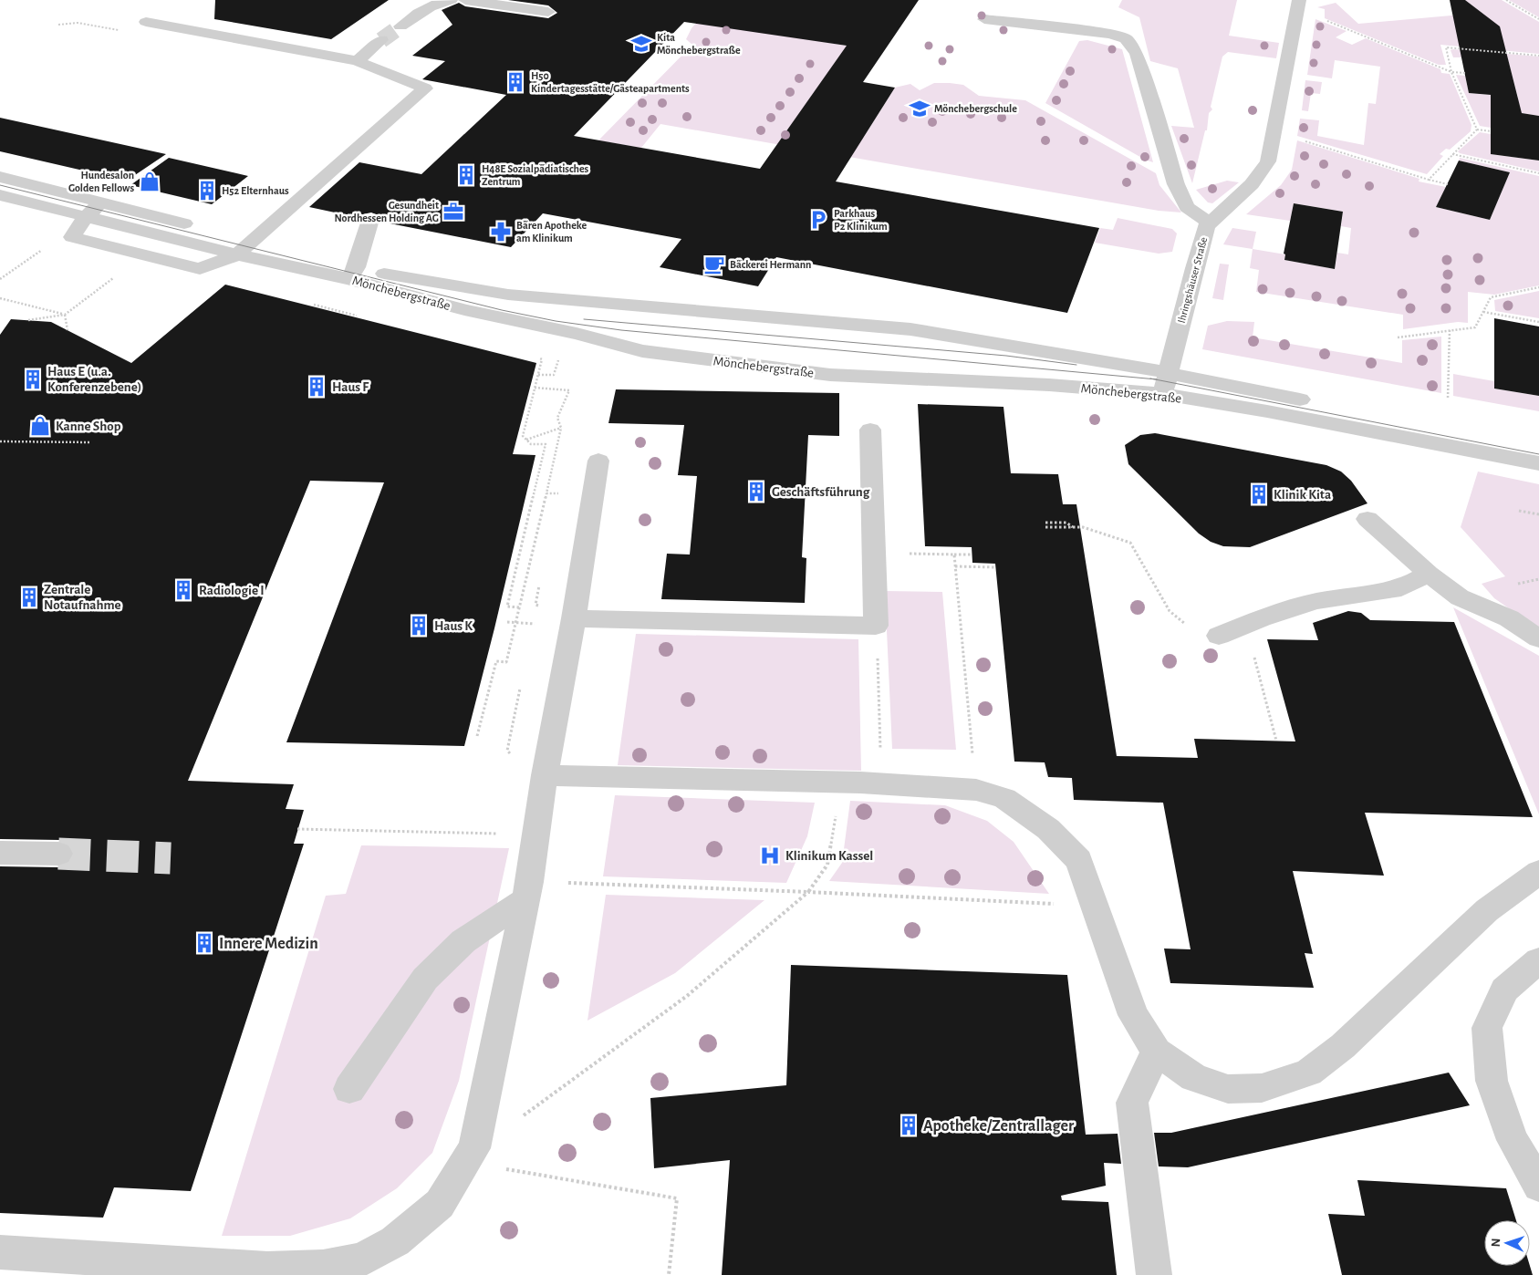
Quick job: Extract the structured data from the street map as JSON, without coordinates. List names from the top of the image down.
{
  "streets": {
    "street": ["Ihringshäuser Straße", "Mönchebergstraße"]
  },
  "crossings": [
    ["Ihringshäuser Straße", "Mönchebergstraße"]
  ],
  "places": {
    "school or university": ["Kita Mönchebergstraße", "Mönchebergschule"],
    "building": [
      "H50 Kindertagesstätte/Gästeapartments",
      "H48E Sozialpädiatisches Zentrum",
      "H52 Elternhaus",
      "Haus E (u.a. Konferenzebene)",
      "Haus F",
      "Geschäftsführung",
      "Klinik Kita",
      "Radiologie I",
      "Zentrale Notaufnahme",
      "Haus K",
      "Innere Medizin",
      "Apotheke/Zentrallager"
    ],
    "shop": ["Hundesalon Golden Fellows", "Kanne Shop"],
    "office": ["Gesundheit Nordhessen Holding AG"],
    "parking": ["Parkhaus P2 Klinikum"],
    "pharmacy": ["Bären Apotheke am Klinikum"],
    "cafe": ["Bäckerei Hermann"],
    "hospital": ["Klinikum Kassel"]
  },
  "north": "left"
}
